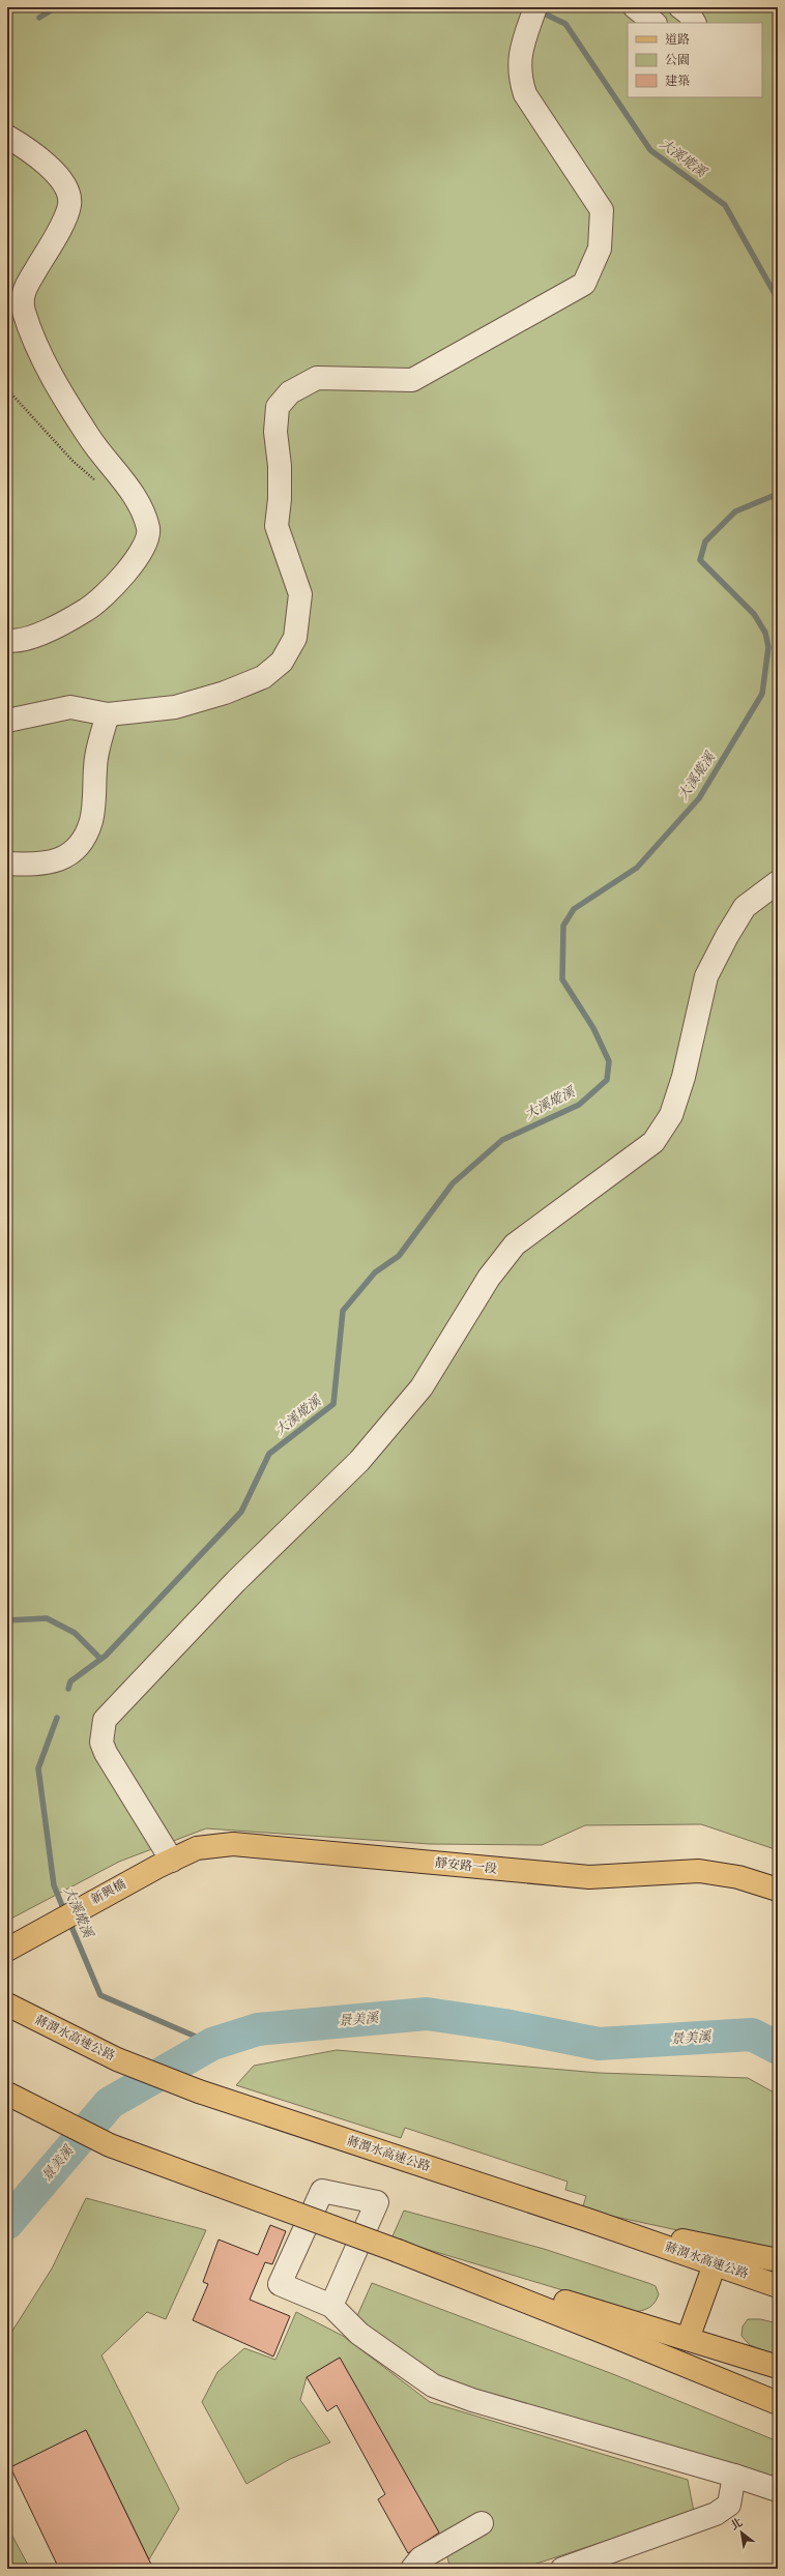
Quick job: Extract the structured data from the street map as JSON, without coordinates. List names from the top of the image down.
{
  "streets": {
    "main road": ["靜安路一段", "新興橋", "蔣渭水高速公路"]
  },
  "crossings": [
    ["靜安路一段", "新興橋"]
  ],
  "water": ["大溪墘溪", "景美溪"],
  "legend": ["道路", "公園", "建築"],
  "north": "top left"
}
